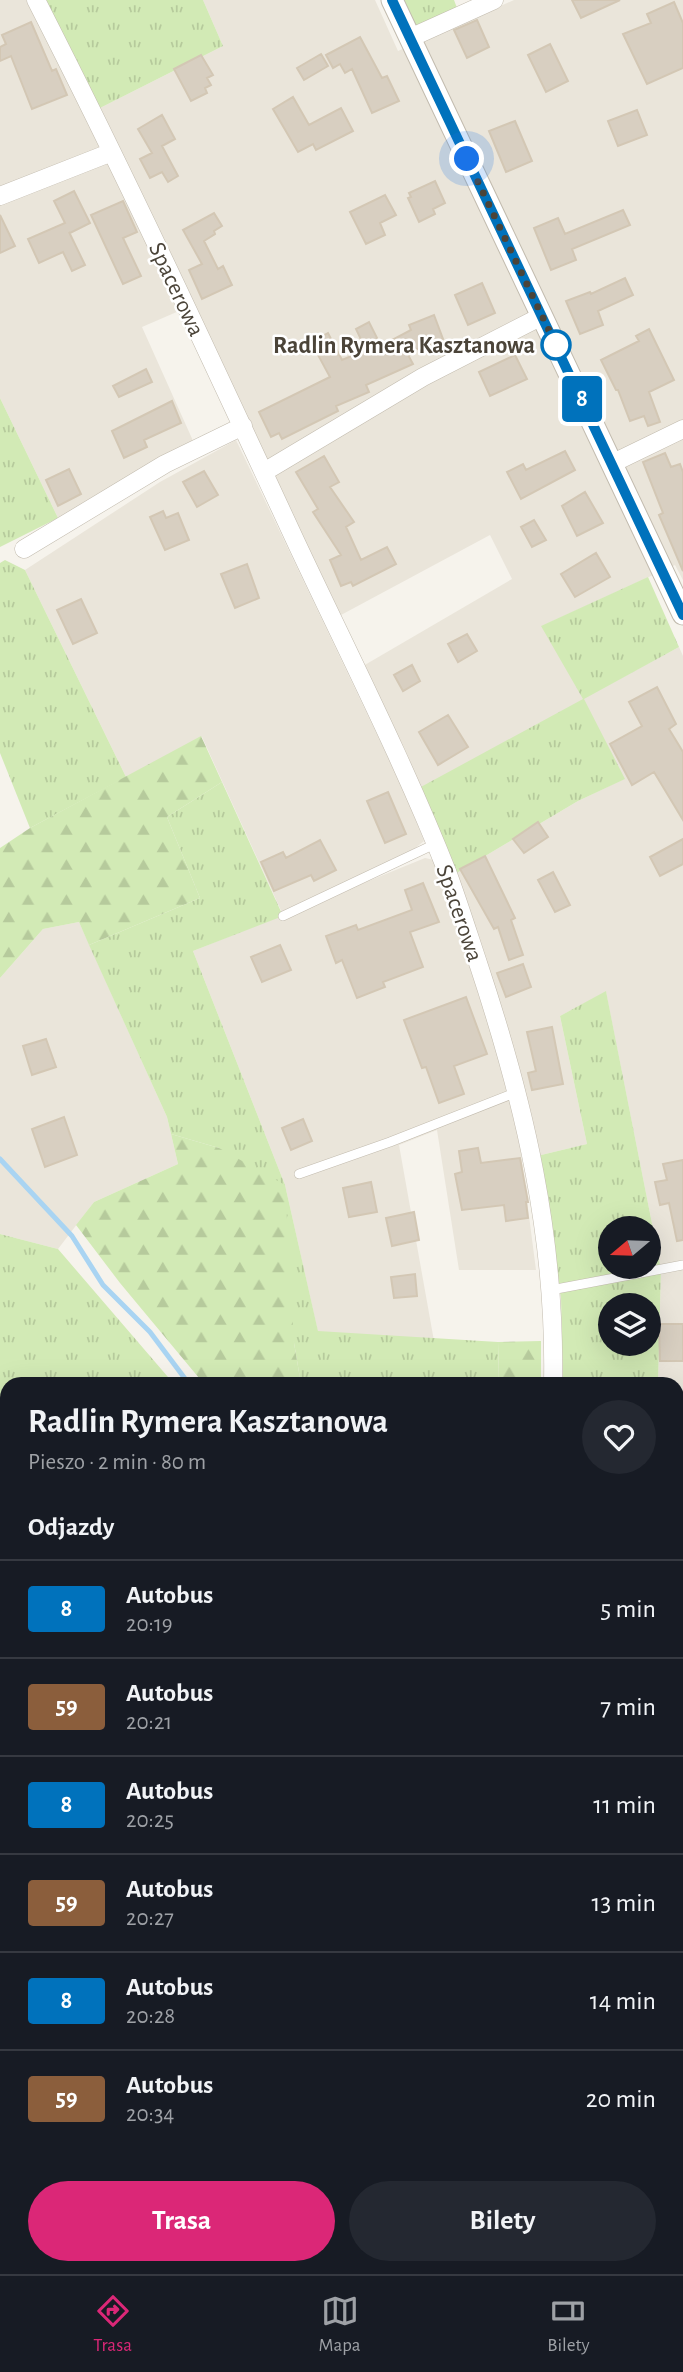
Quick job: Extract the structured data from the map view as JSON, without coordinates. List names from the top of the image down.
{
  "streets": {
    "street": ["Spacerowa"]
  },
  "places": ["Radlin Rymera Kasztanowa"],
  "lines": ["bus line 8"],
  "north": "left",
  "page": {
    "on_map": "8",
    "heading": [
      ["Radlin Rymera Kasztanowa", "Pieszo · 2 min · 80 m"],
      "Odjazdy"
    ],
    "list": [
      {
        "mark": "8",
        "name": "Autobus",
        "note": "20:19",
        "value": "5 min"
      },
      {
        "mark": "59",
        "name": "Autobus",
        "note": "20:21",
        "value": "7 min"
      },
      {
        "mark": "8",
        "name": "Autobus",
        "note": "20:25",
        "value": "11 min"
      },
      {
        "mark": "59",
        "name": "Autobus",
        "note": "20:27",
        "value": "13 min"
      },
      {
        "mark": "8",
        "name": "Autobus",
        "note": "20:28",
        "value": "14 min"
      },
      {
        "mark": "59",
        "name": "Autobus",
        "note": "20:34",
        "value": "20 min"
      }
    ],
    "buttons": ["Trasa", "Bilety"],
    "tabs": ["Trasa", "Mapa", "Bilety"]
  }
}
